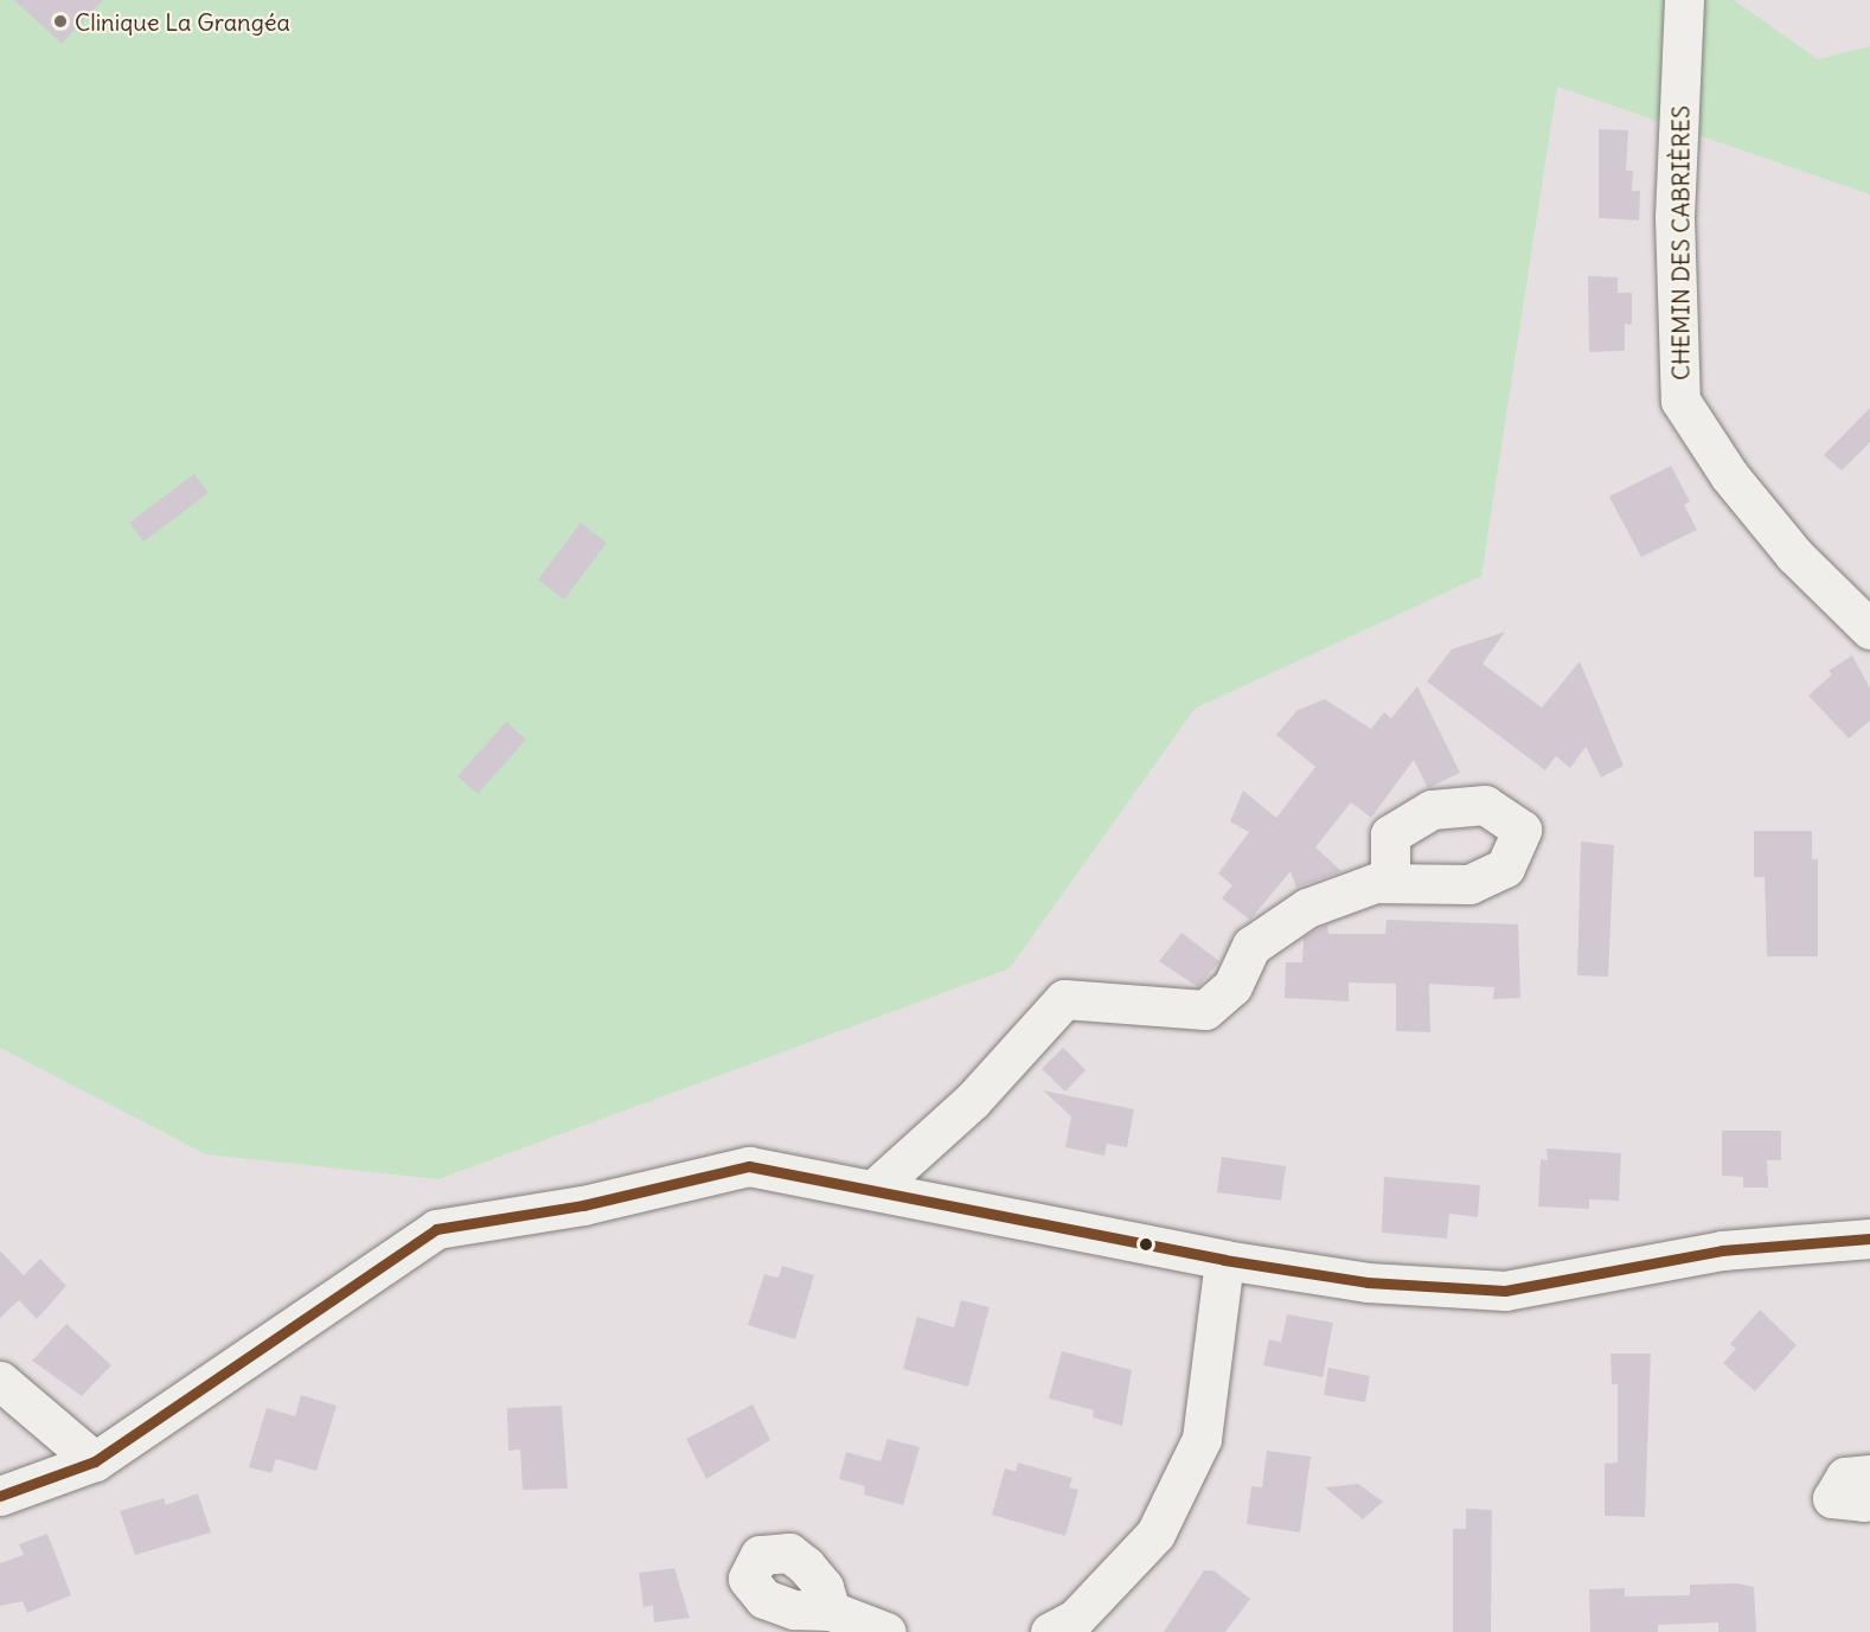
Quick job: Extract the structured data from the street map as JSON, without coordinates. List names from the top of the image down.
{
  "streets": {
    "street": ["CHEMIN DES CABRIÈRES"]
  },
  "places": ["Clinique La Grangéa"]
}
